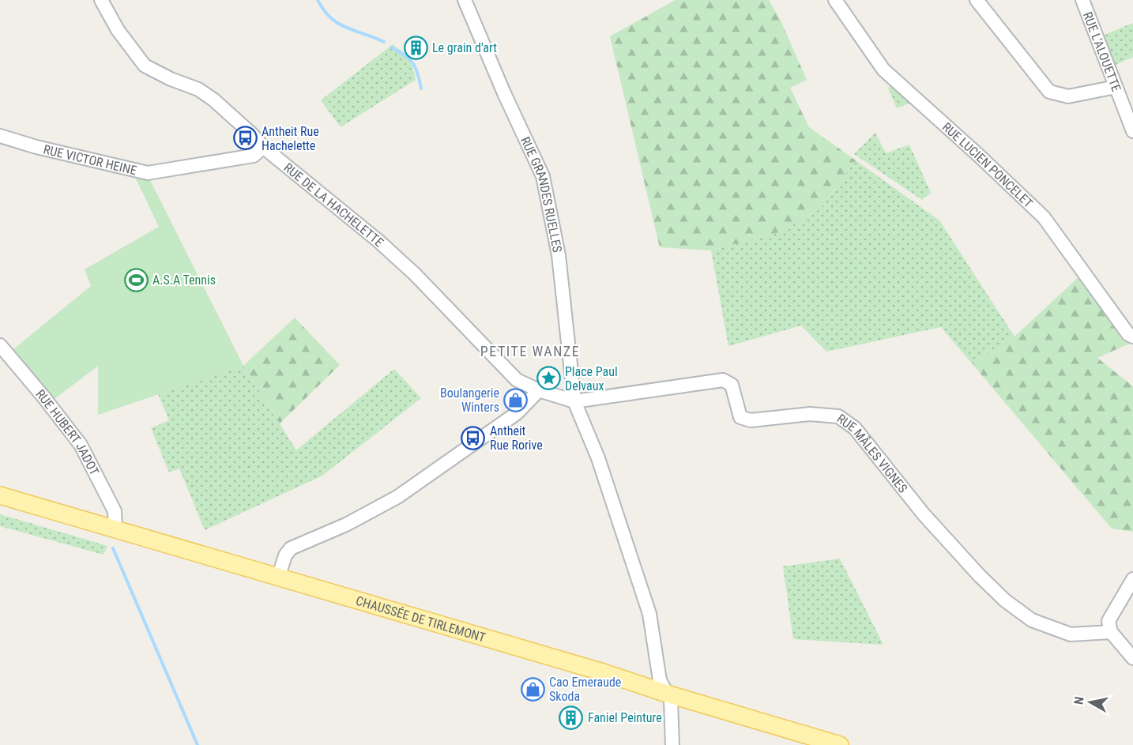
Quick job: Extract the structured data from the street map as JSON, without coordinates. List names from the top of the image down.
{
  "streets": {
    "main road": ["CHAUSSÉE DE TIRLEMONT"],
    "street": [
      "RUE L'ALOUETTE",
      "RUE VICTOR HEINE",
      "RUE LUCIEN PONCELET",
      "RUE GRANDES RUELLES",
      "RUE DE LA HACHELETTE",
      "RUE HUBERT JADOT",
      "RUE MÂLES VIGNES"
    ]
  },
  "crossings": [
    ["RUE VICTOR HEINE", "RUE DE LA HACHELETTE"],
    ["RUE GRANDES RUELLES", "RUE DE LA HACHELETTE"],
    ["RUE GRANDES RUELLES", "RUE MÂLES VIGNES"],
    ["RUE GRANDES RUELLES", "CHAUSSÉE DE TIRLEMONT"],
    ["RUE DE LA HACHELETTE", "RUE MÂLES VIGNES"],
    ["RUE HUBERT JADOT", "CHAUSSÉE DE TIRLEMONT"]
  ],
  "districts": ["PETITE WANZE"],
  "places": {
    "building": ["Le grain d'art", "Faniel Peinture"],
    "bus stop": ["Antheit Rue Hachelette", "Antheit Rue Rorive"],
    "sports": ["A.S.A Tennis"],
    "place": ["Place Paul Delvaux"],
    "shop": ["Boulangerie Winters", "Cao Emeraude Skoda"]
  },
  "north": "left"
}
